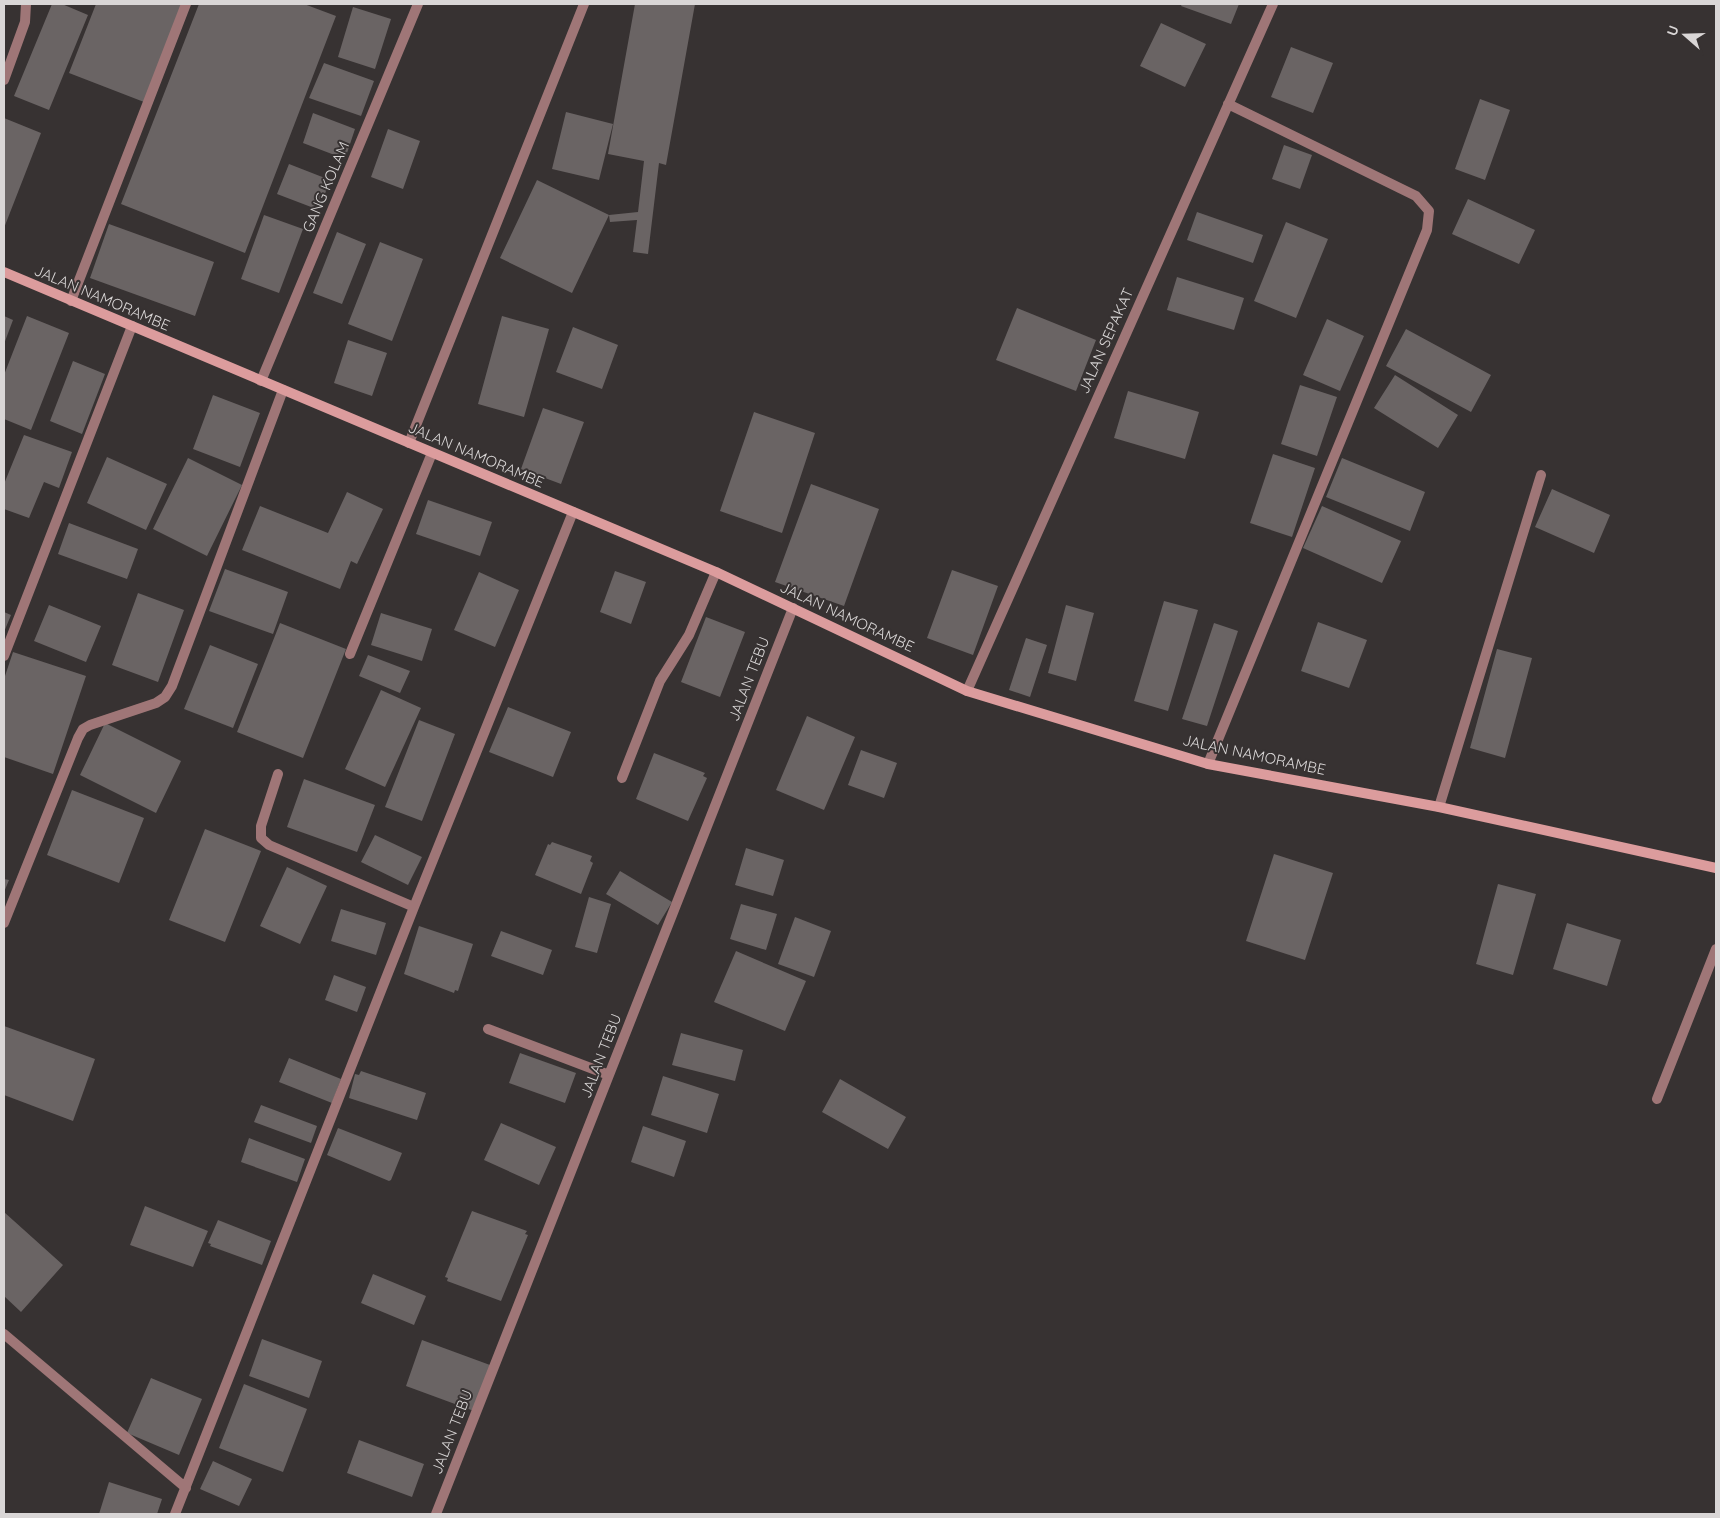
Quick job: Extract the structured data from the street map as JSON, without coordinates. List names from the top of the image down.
{
  "streets": {
    "street": [
      "GANG KOLAM",
      "JALAN NAMORAMBE",
      "JALAN SEPAKAT",
      "JALAN TEBU"
    ]
  },
  "crossings": [
    ["GANG KOLAM", "JALAN NAMORAMBE"],
    ["JALAN NAMORAMBE", "JALAN SEPAKAT"],
    ["JALAN NAMORAMBE", "JALAN TEBU"]
  ],
  "north": "left"
}
